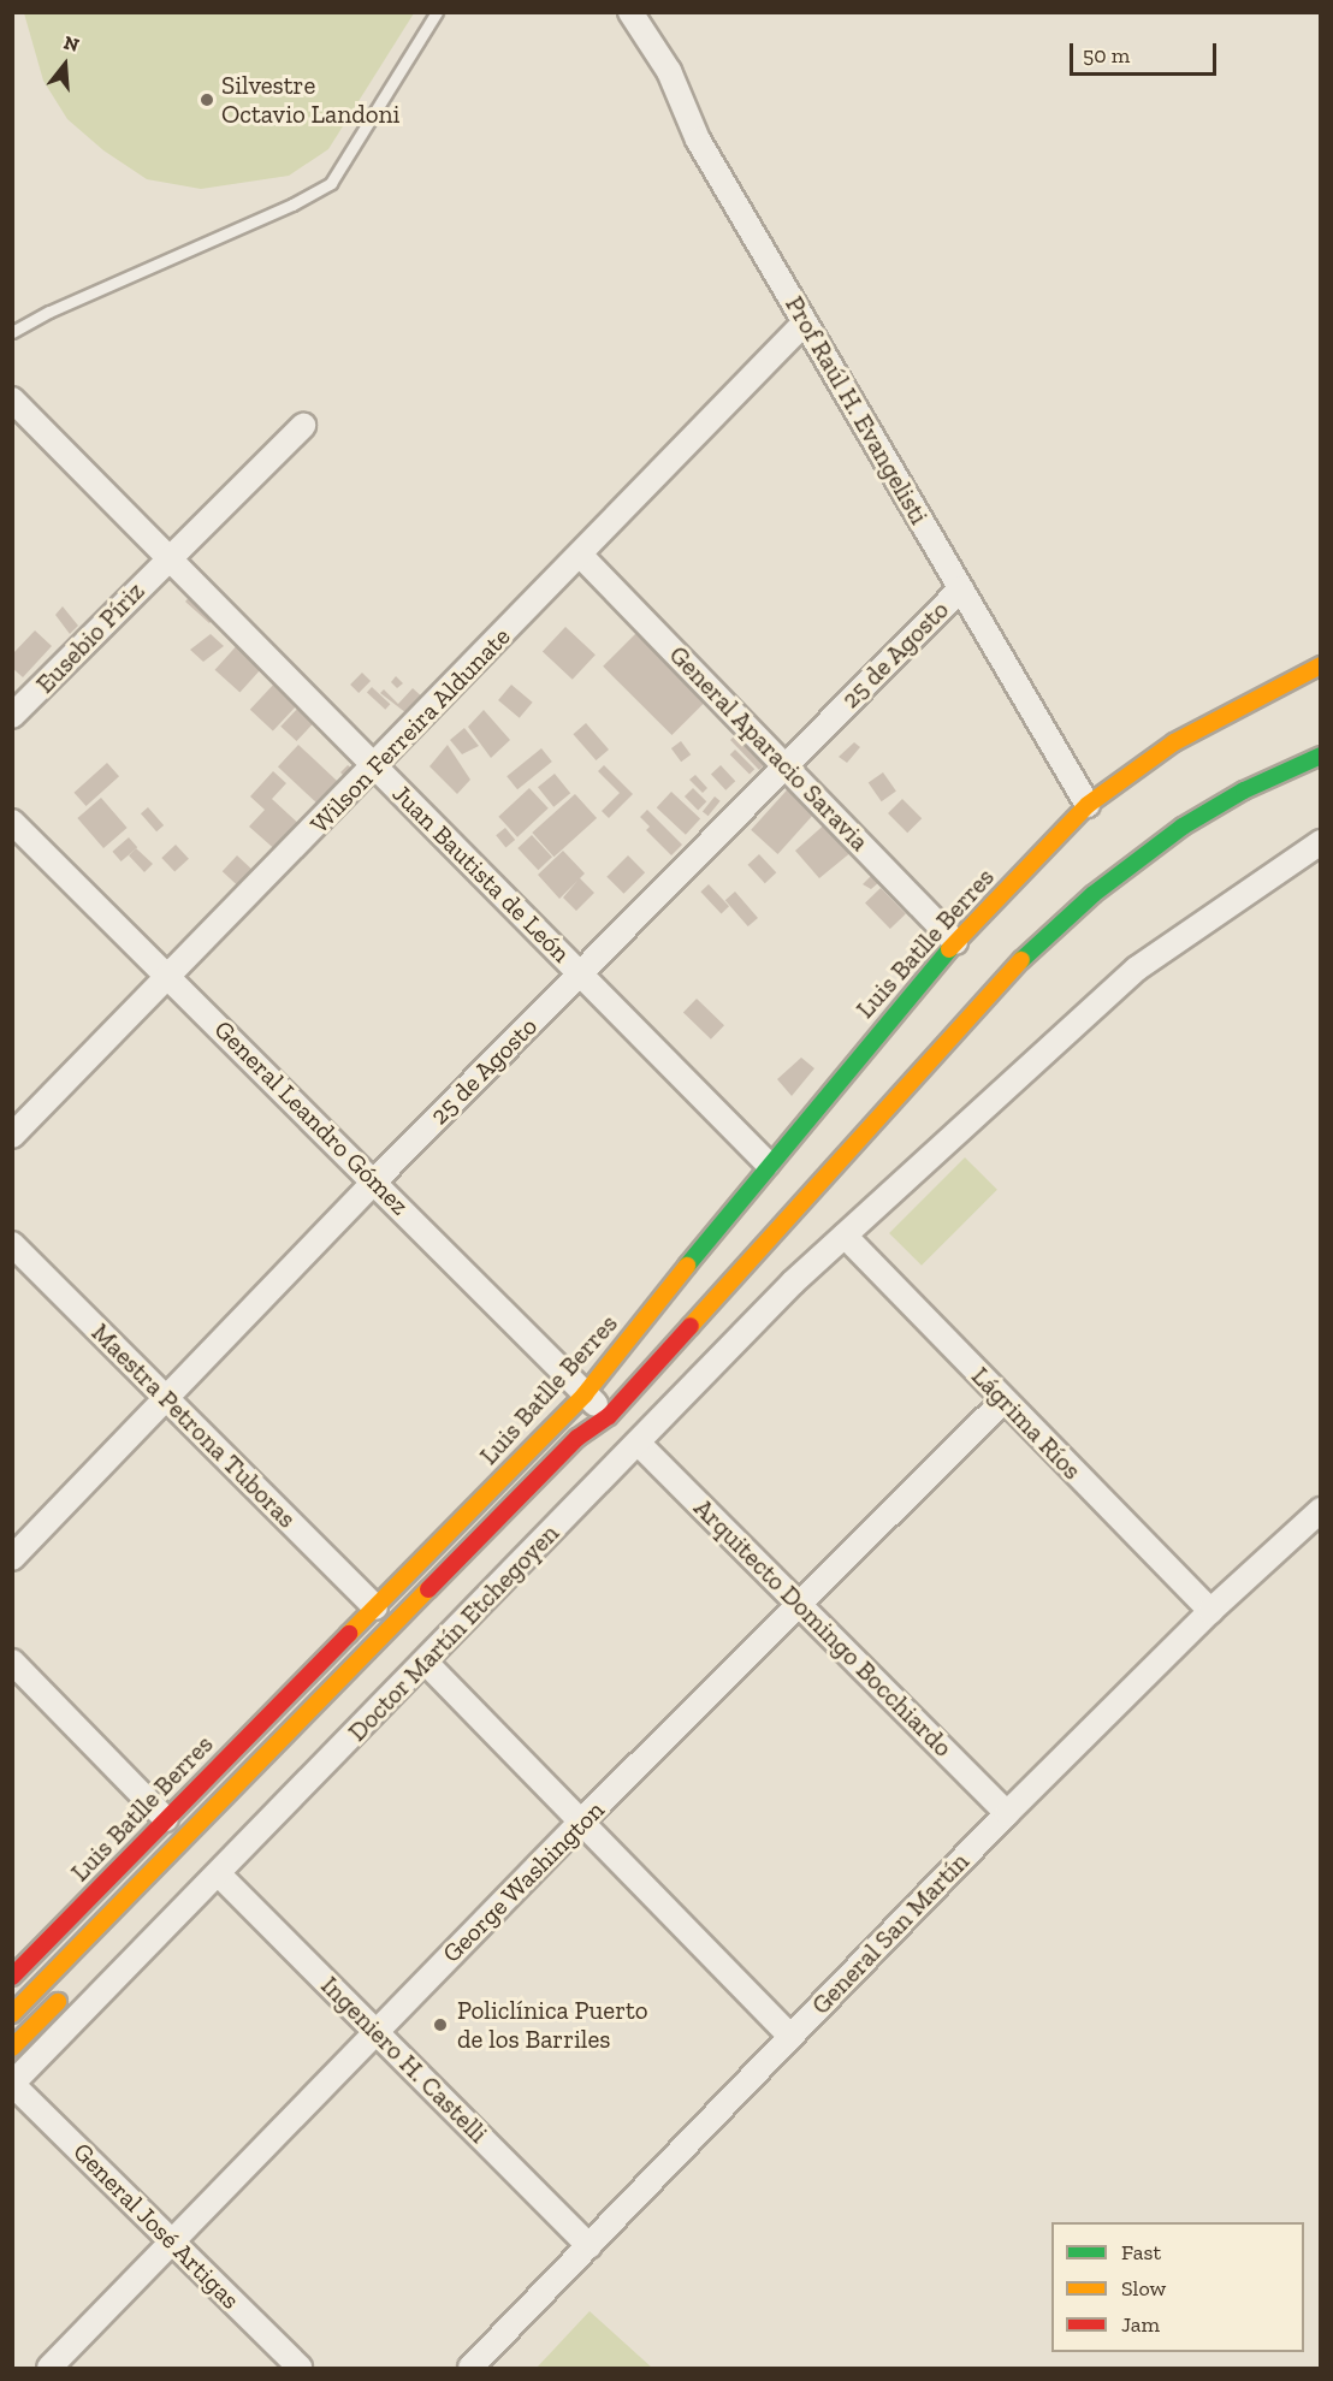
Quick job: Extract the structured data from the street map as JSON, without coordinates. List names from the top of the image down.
{
  "streets": {
    "main road": ["Luis Batlle Berres"],
    "street": [
      "Prof Raúl H. Evangelisti",
      "Eusebio Píriz",
      "25 de Agosto",
      "Wilson Ferreira Aldunate",
      "General Aparacio Saravia",
      "Juan Bautista de León",
      "General Leandro Gómez",
      "Lágrima Ríos",
      "Maestra Petrona Tuboras",
      "Arquitecto Domingo Bocchiardo",
      "Doctor Martín Etchegoyen",
      "George Washington",
      "General San Martín",
      "Ingeniero H. Castelli",
      "General José Artigas"
    ]
  },
  "crossings": [
    ["Prof Raúl H. Evangelisti", "25 de Agosto"],
    ["Prof Raúl H. Evangelisti", "Wilson Ferreira Aldunate"],
    ["Prof Raúl H. Evangelisti", "Luis Batlle Berres"],
    ["Eusebio Píriz", "Juan Bautista de León"],
    ["25 de Agosto", "General Aparacio Saravia"],
    ["25 de Agosto", "Juan Bautista de León"],
    ["25 de Agosto", "General Leandro Gómez"],
    ["25 de Agosto", "Maestra Petrona Tuboras"],
    ["Wilson Ferreira Aldunate", "General Aparacio Saravia"],
    ["Wilson Ferreira Aldunate", "Juan Bautista de León"],
    ["Wilson Ferreira Aldunate", "General Leandro Gómez"],
    ["General Aparacio Saravia", "Luis Batlle Berres"],
    ["Juan Bautista de León", "Luis Batlle Berres"],
    ["Luis Batlle Berres", "General Leandro Gómez"],
    ["Luis Batlle Berres", "Maestra Petrona Tuboras"],
    ["Lágrima Ríos", "Doctor Martín Etchegoyen"],
    ["Lágrima Ríos", "George Washington"],
    ["Lágrima Ríos", "General San Martín"],
    ["Arquitecto Domingo Bocchiardo", "Doctor Martín Etchegoyen"],
    ["Arquitecto Domingo Bocchiardo", "George Washington"],
    ["Arquitecto Domingo Bocchiardo", "General San Martín"],
    ["Doctor Martín Etchegoyen", "Ingeniero H. Castelli"],
    ["Doctor Martín Etchegoyen", "General José Artigas"],
    ["George Washington", "Ingeniero H. Castelli"],
    ["George Washington", "General José Artigas"],
    ["General San Martín", "Ingeniero H. Castelli"]
  ],
  "places": ["Silvestre Octavio Landoni", "Policlínica Puerto de los Barriles"],
  "legend": ["Fast", "Slow", "Jam"],
  "scale_bar": "50 m",
  "north": "top"
}
